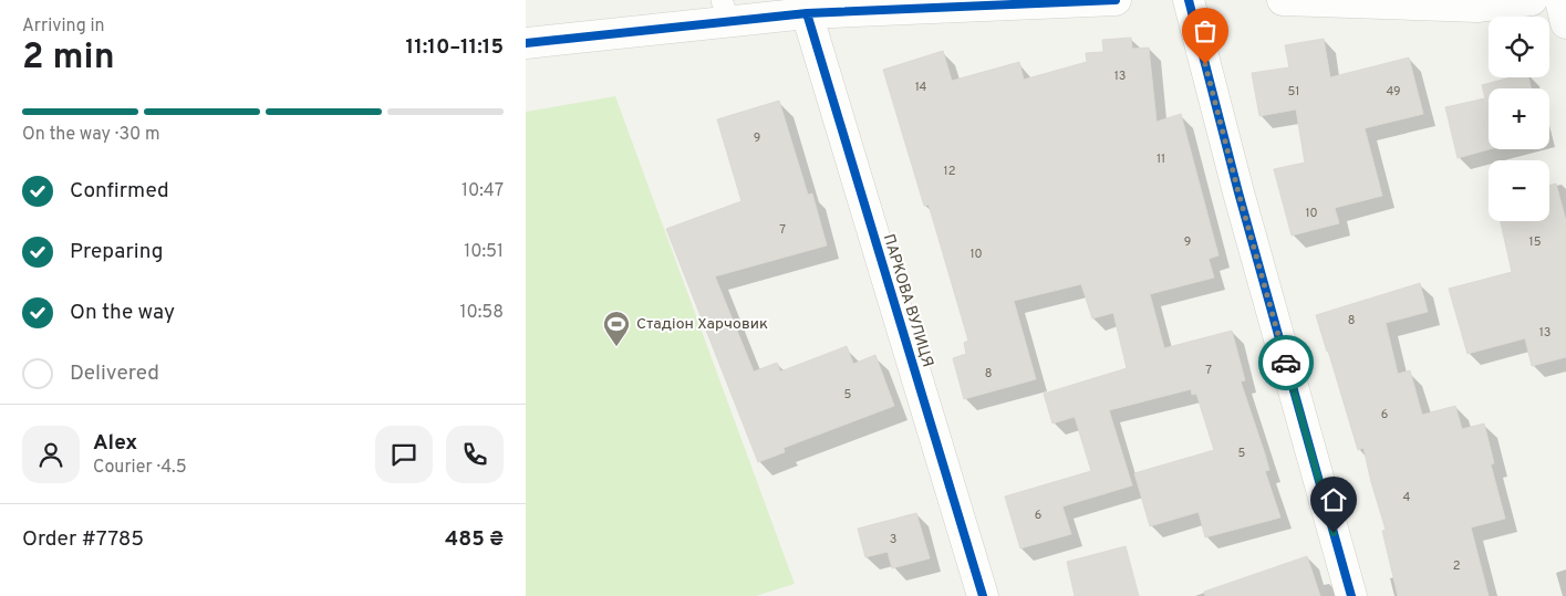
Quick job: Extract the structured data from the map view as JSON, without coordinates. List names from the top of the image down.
{
  "streets": {
    "street": ["ПАРКОВА ВУЛИЦЯ"]
  },
  "places": {
    "sports": ["Стадіон Харчовик"]
  },
  "house_numbers": [
    "13",
    "14",
    "51",
    "49",
    "9",
    "11",
    "12",
    "10",
    "7",
    "9",
    "15",
    "10",
    "8",
    "13",
    "7",
    "8",
    "5",
    "6",
    "5",
    "4",
    "6",
    "3",
    "2"
  ],
  "page": {
    "heading": ["2 min", "Arriving in", "11:10–11:15"],
    "panel": [
      "Alex",
      "Courier · 4.5",
      "Order #7785",
      "485 ₴"
    ],
    "map_buttons": ["+", "−"],
    "bar": "On the way · 30 m",
    "list": [
      ["Confirmed", "10:47"],
      ["Preparing", "10:51"],
      ["On the way", "10:58"],
      "Delivered"
    ]
  }
}
